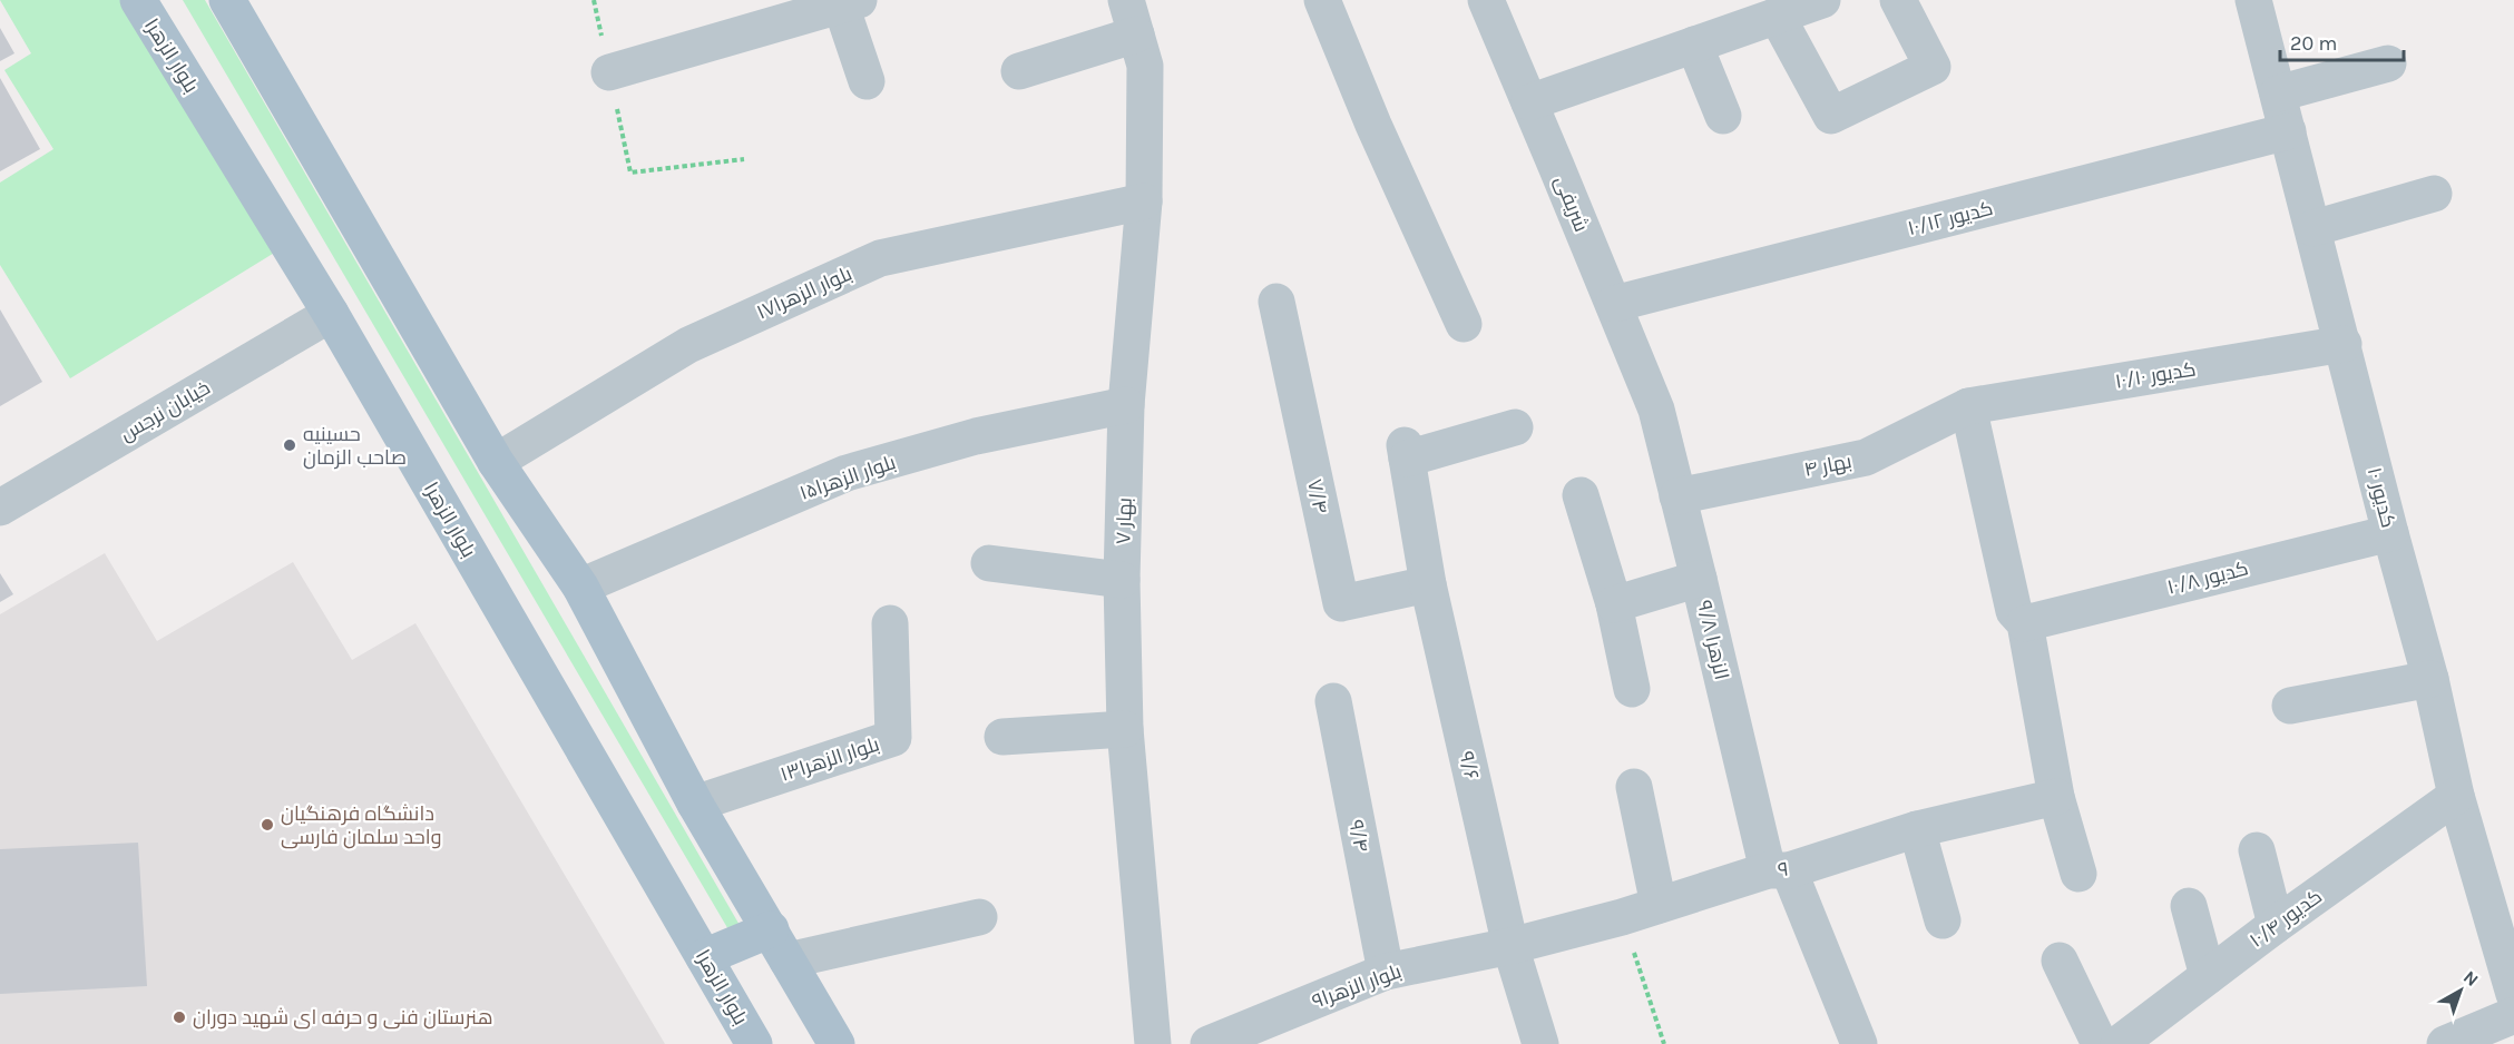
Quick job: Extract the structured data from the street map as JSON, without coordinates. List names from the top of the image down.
{
  "streets": {
    "main road": ["بلوار الزهرا"],
    "street": [
      "شریفی",
      "کدیور ۱۰/۱۲",
      "بلوار الزهرا۱۷",
      "کدیور ۱۰/۱۰",
      "خیابان نرجس",
      "بهار ۴",
      "بلوار الزهرا۱۵",
      "۷/۴",
      "کدیور ۱۰",
      "بهار ۷",
      "کدیور ۱۰/۸",
      "الزهرا ۹/۸",
      "بلوار الزهرا۱۳",
      "۹/۶",
      "۹/۴",
      "۹",
      "کدیور ۱۰/۴",
      "بلوار الزهرا۹"
    ]
  },
  "crossings": [
    ["بلوار الزهرا", "خیابان نرجس"],
    ["شریفی", "کدیور ۱۰/۱۲"],
    ["شریفی", "الزهرا ۹/۸"],
    ["کدیور ۱۰/۱۲", "کدیور ۱۰"],
    ["بلوار الزهرا۱۷", "بهار ۷"],
    ["کدیور ۱۰/۱۰", "بهار ۴"],
    ["کدیور ۱۰/۱۰", "کدیور ۱۰"],
    ["بهار ۴", "الزهرا ۹/۸"],
    ["بلوار الزهرا۱۵", "بهار ۷"],
    ["۷/۴", "۹/۶"],
    ["کدیور ۱۰", "کدیور ۱۰/۸"],
    ["کدیور ۱۰", "کدیور ۱۰/۴"],
    ["الزهرا ۹/۸", "۹"],
    ["۹/۶", "۹"],
    ["۹/۶", "بلوار الزهرا۹"],
    ["۹/۴", "بلوار الزهرا۹"],
    ["۹", "بلوار الزهرا۹"]
  ],
  "places": ["حسینیه صاحب الزمان", "دانشگاه فرهنگیان واحد سلمان فارسی", "هنرستان فنی و حرفه ای شهید دوران"],
  "scale_bar": "20 m",
  "north": "top right"
}
